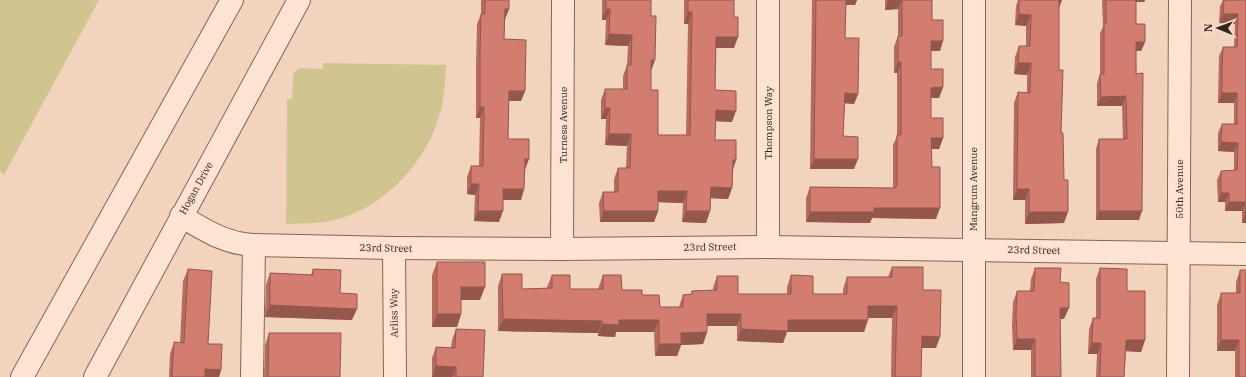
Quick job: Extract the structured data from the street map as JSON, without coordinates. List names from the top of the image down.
{
  "streets": {
    "street": [
      "Thompson Way",
      "Turnesa Avenue",
      "Hogan Drive",
      "Mangrum Avenue",
      "50th Avenue",
      "23rd Street",
      "Arliss Way"
    ]
  },
  "crossings": [
    ["Thompson Way", "23rd Street"],
    ["Turnesa Avenue", "23rd Street"],
    ["Hogan Drive", "23rd Street"],
    ["Mangrum Avenue", "23rd Street"],
    ["50th Avenue", "23rd Street"],
    ["23rd Street", "Arliss Way"]
  ],
  "north": "left"
}
